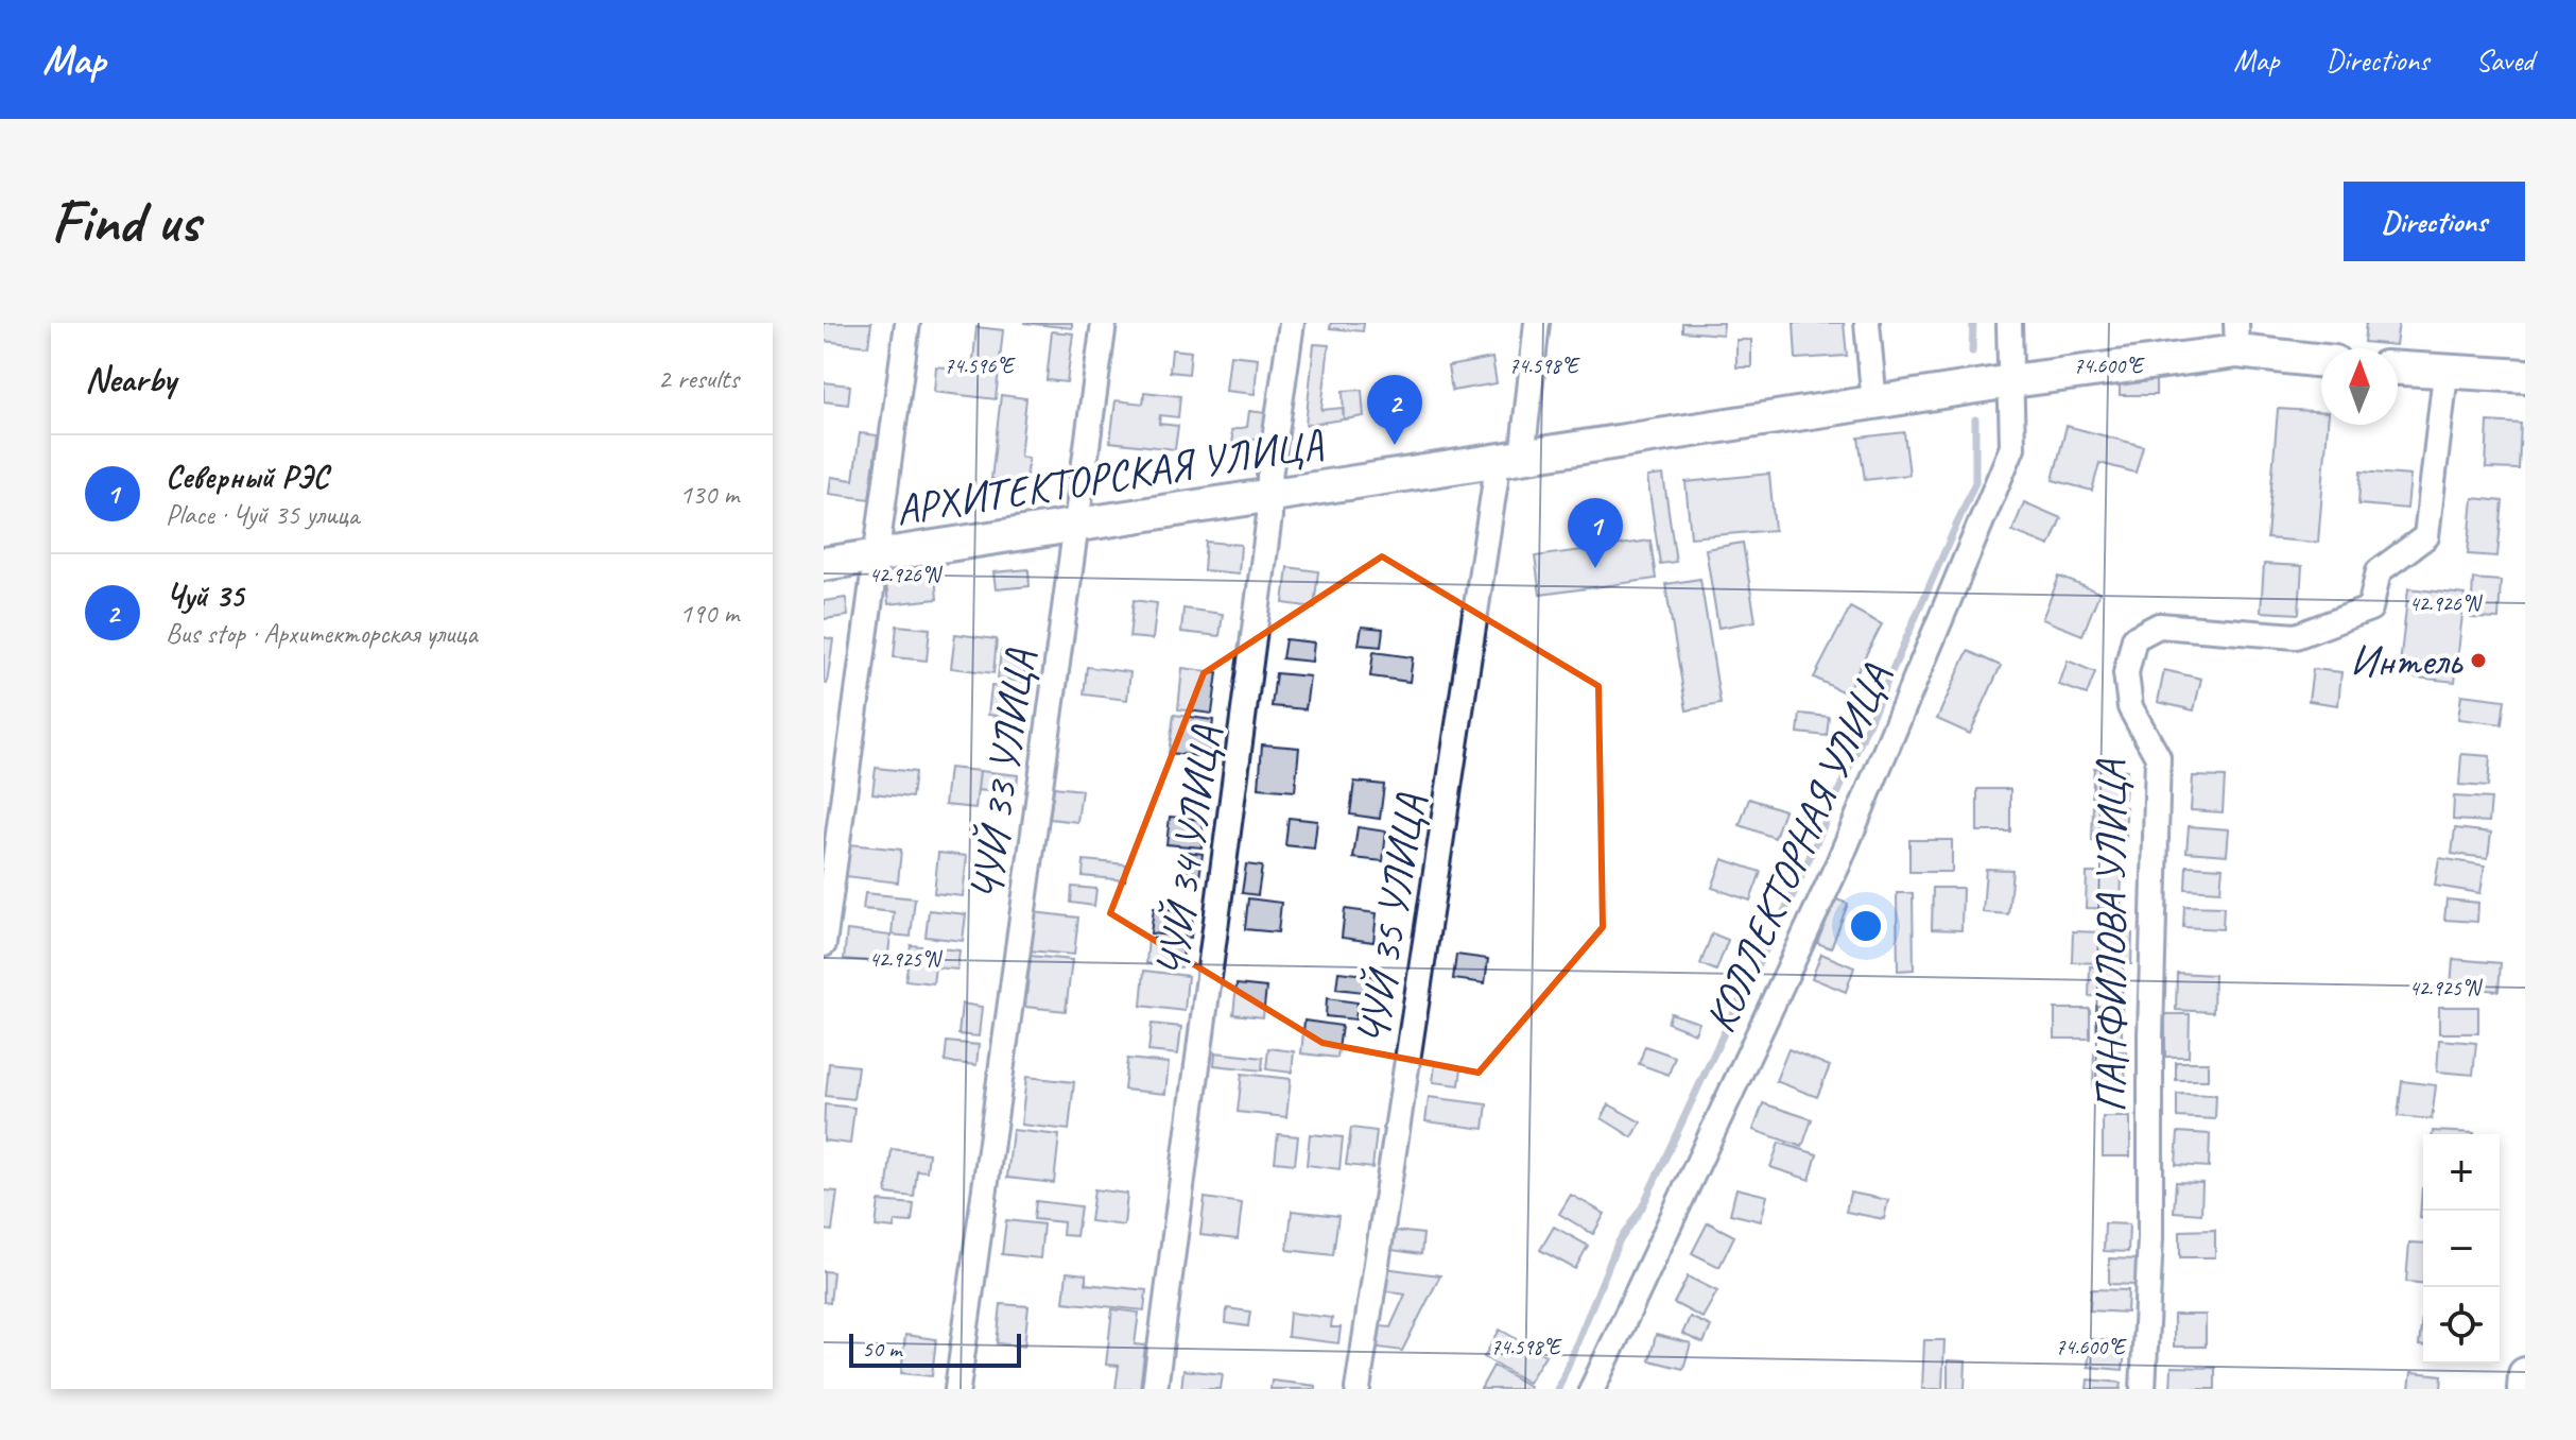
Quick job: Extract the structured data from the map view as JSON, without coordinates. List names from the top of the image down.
{
  "streets": {
    "street": [
      "АРХИТЕКТОРСКАЯ УЛИЦА",
      "ЧУЙ 33 УЛИЦА",
      "КОЛЛЕКТОРНАЯ УЛИЦА",
      "ЧУЙ 34 УЛИЦА",
      "ЧУЙ 35 УЛИЦА",
      "ПАНФИЛОВА УЛИЦА"
    ]
  },
  "crossings": [
    ["АРХИТЕКТОРСКАЯ УЛИЦА", "ЧУЙ 33 УЛИЦА"],
    ["АРХИТЕКТОРСКАЯ УЛИЦА", "КОЛЛЕКТОРНАЯ УЛИЦА"],
    ["АРХИТЕКТОРСКАЯ УЛИЦА", "ЧУЙ 34 УЛИЦА"],
    ["АРХИТЕКТОРСКАЯ УЛИЦА", "ЧУЙ 35 УЛИЦА"]
  ],
  "places": ["Интель"],
  "scale_bar": "50 m",
  "north": "top",
  "page": {
    "header": "Map",
    "nav": ["Map", "Directions", "Saved"],
    "buttons": "Directions",
    "title": "Find us",
    "heading": ["Nearby", "2 results"],
    "pins": ["2", "1"],
    "list": [
      {
        "mark": "1",
        "name": "Северный РЭС",
        "note": "Place · Чуй 35 улица",
        "value": "130 m"
      },
      {
        "mark": "2",
        "name": "Чуй 35",
        "note": "Bus stop · Архитекторская улица",
        "value": "190 m"
      }
    ],
    "map_buttons": ["+", "−"],
    "scale": "50 m"
  },
  "coordinates": [
    "74.596°E",
    "74.598°E",
    "74.600°E",
    "42.926°N",
    "42.925°N"
  ]
}
